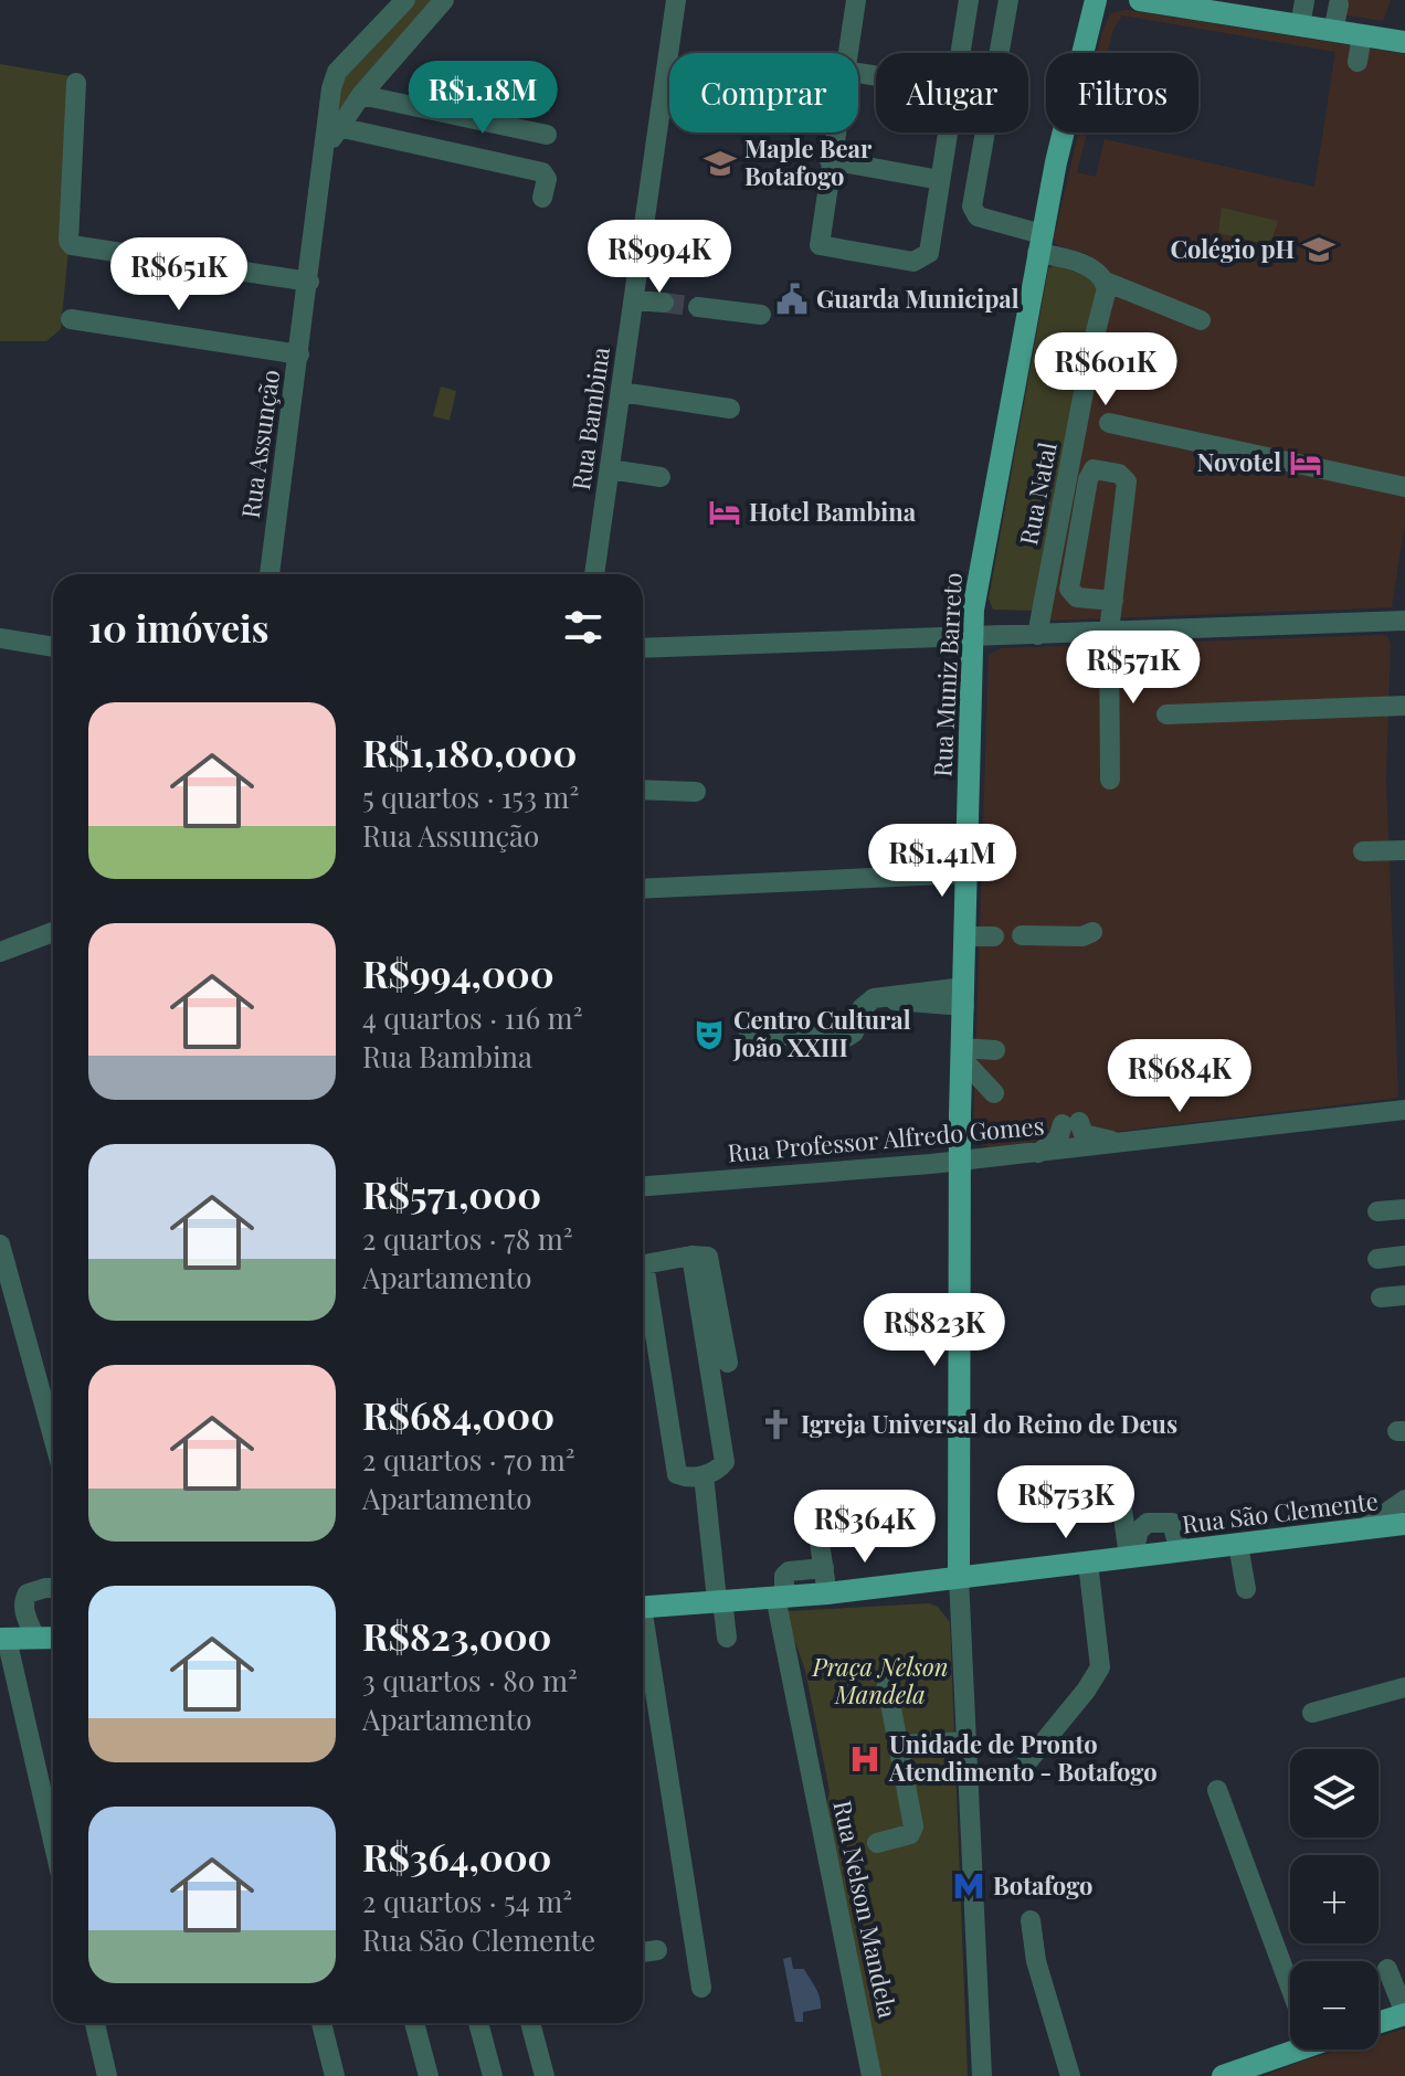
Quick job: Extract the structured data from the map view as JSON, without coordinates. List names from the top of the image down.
{
  "streets": {
    "main road": ["Rua Muniz Barreto", "Rua São Clemente"],
    "street": [
      "Rua Bambina",
      "Rua Assunção",
      "Rua Natal",
      "Rua Professor Alfredo Gomes",
      "Rua Nelson Mandela"
    ]
  },
  "crossings": [
    ["Rua Muniz Barreto", "Rua Professor Alfredo Gomes"],
    ["Rua Muniz Barreto", "Rua São Clemente"],
    ["Rua São Clemente", "Rua Nelson Mandela"]
  ],
  "parks": ["Praça Nelson Mandela"],
  "places": {
    "school or university": ["Maple Bear Botafogo", "Colégio pH"],
    "public building": ["Guarda Municipal"],
    "hotel": ["Novotel", "Hotel Bambina"],
    "theatre": ["Centro Cultural João XXIII"],
    "church": ["Igreja Universal do Reino de Deus"],
    "hospital": ["Unidade de Pronto Atendimento - Botafogo"],
    "metro station": ["Botafogo"]
  },
  "page": {
    "chip": ["Comprar", "Alugar", "Filtros"],
    "price": [
      "R$1.18M",
      "R$994K",
      "R$651K",
      "R$601K",
      "R$571K",
      "R$1.41M",
      "R$684K",
      "R$823K",
      "R$753K",
      "R$364K"
    ],
    "heading": "10 imóveis",
    "list": [
      {
        "name": "R$1,180,000",
        "note": "5 quartos · 153 m² · Rua Assunção"
      },
      {
        "name": "R$994,000",
        "note": "4 quartos · 116 m² · Rua Bambina"
      },
      {
        "name": "R$571,000",
        "note": "2 quartos · 78 m² · Apartamento"
      },
      {
        "name": "R$684,000",
        "note": "2 quartos · 70 m² · Apartamento"
      },
      {
        "name": "R$823,000",
        "note": "3 quartos · 80 m² · Apartamento"
      },
      {
        "name": "R$364,000",
        "note": "2 quartos · 54 m² · Rua São Clemente"
      }
    ],
    "map_buttons": ["+", "−"]
  }
}
